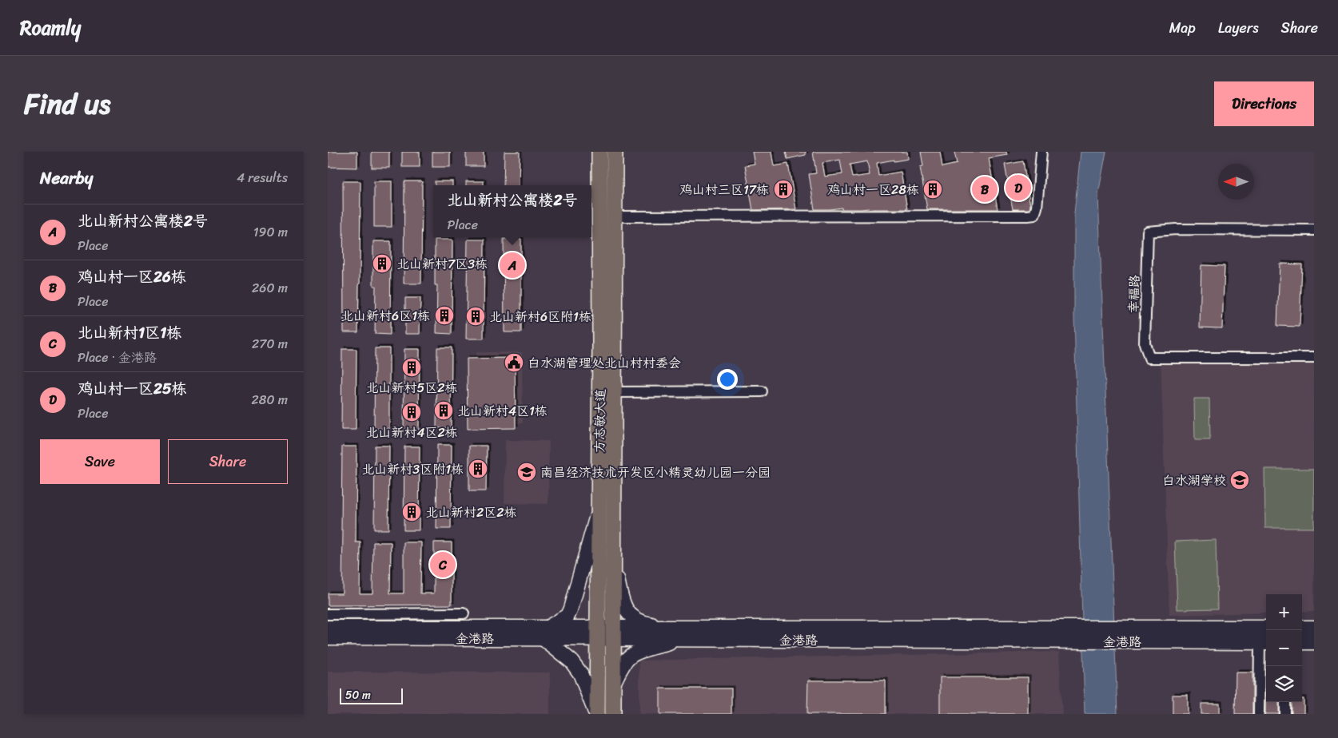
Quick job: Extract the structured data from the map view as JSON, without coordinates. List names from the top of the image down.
{
  "streets": {
    "main road": ["方志敏大道", "金港路"],
    "street": ["幸福路"]
  },
  "crossings": [
    ["方志敏大道", "金港路"]
  ],
  "places": {
    "building": [
      "鸡山村三区17栋",
      "鸡山村一区28栋",
      "北山新村7区3栋",
      "北山新村6区1栋",
      "北山新村6区附1栋",
      "北山新村5区2栋",
      "北山新村4区1栋",
      "北山新村4区2栋",
      "北山新村3区附1栋",
      "北山新村2区2栋"
    ],
    "public building": ["白水湖管理处北山村村委会"],
    "school or university": ["南昌经济技术开发区小精灵幼儿园一分园", "白水湖学校"]
  },
  "scale_bar": "50 m",
  "north": "left",
  "page": {
    "header": "Roamly",
    "nav": ["Map", "Layers", "Share"],
    "title": "Find us",
    "buttons": [
      "Directions",
      ["Save", "Share"]
    ],
    "heading": ["Nearby", "4 results"],
    "pins": [
      "D",
      "B",
      "A",
      "C"
    ],
    "popup": ["北山新村公寓楼2号", "Place"],
    "list": [
      {
        "mark": "A",
        "name": "北山新村公寓楼2号",
        "note": "Place",
        "value": "190 m"
      },
      {
        "mark": "B",
        "name": "鸡山村一区26栋",
        "note": "Place",
        "value": "260 m"
      },
      {
        "mark": "C",
        "name": "北山新村1区1栋",
        "note": "Place · 金港路",
        "value": "270 m"
      },
      {
        "mark": "D",
        "name": "鸡山村一区25栋",
        "note": "Place",
        "value": "280 m"
      }
    ],
    "map_buttons": ["+", "−"],
    "scale": "50 m"
  }
}
